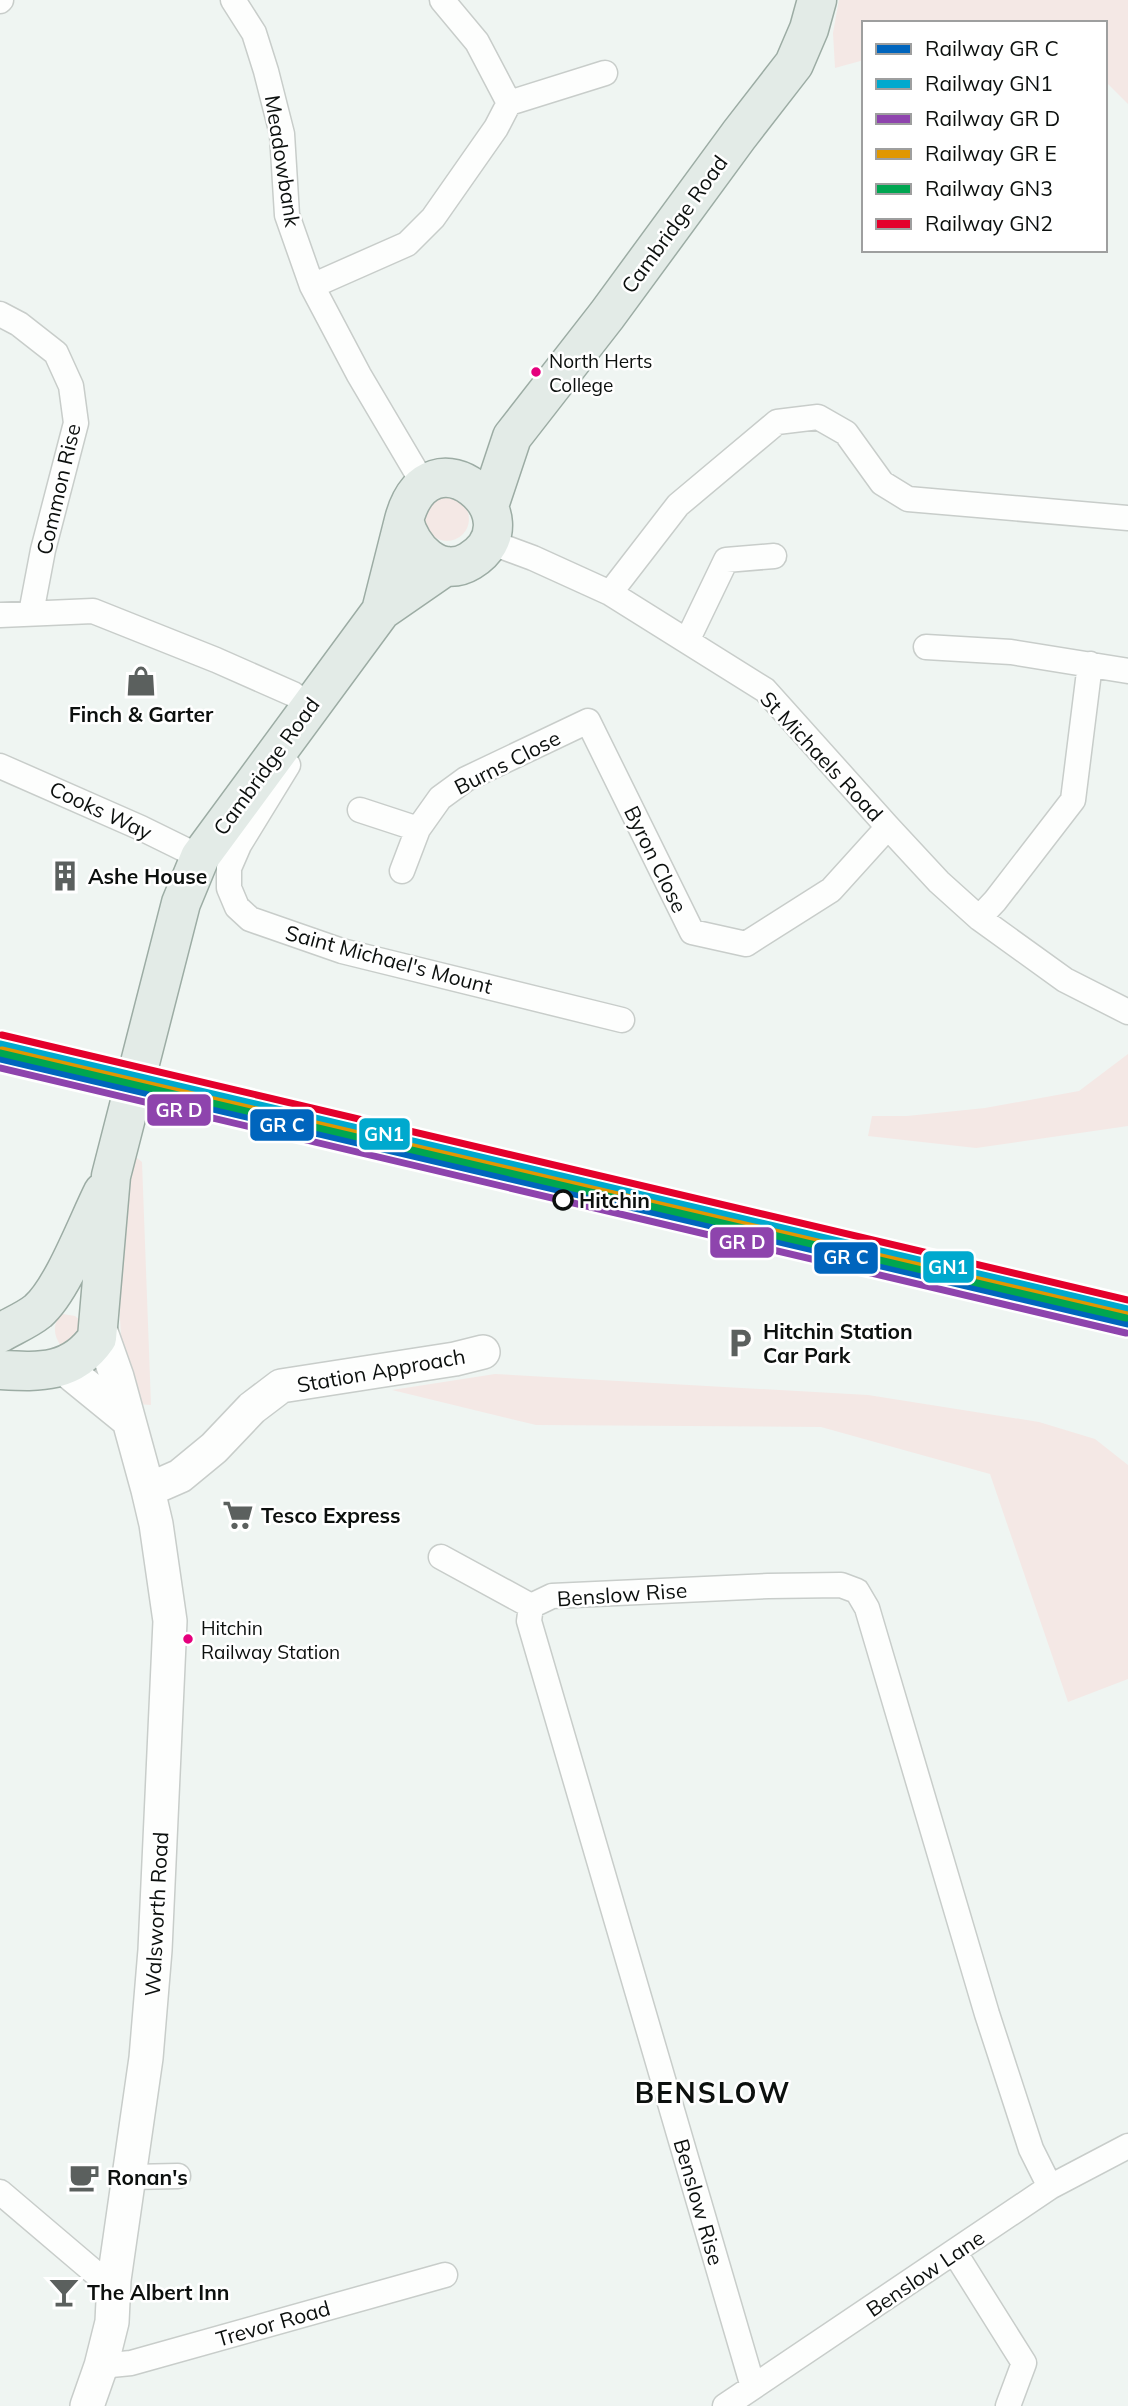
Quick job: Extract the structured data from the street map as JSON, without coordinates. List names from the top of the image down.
{
  "streets": {
    "main road": ["Cambridge Road", "Station Approach", "Walsworth Road"],
    "street": [
      "Meadowbank",
      "Common Rise",
      "St Michaels Road",
      "Burns Close",
      "Cooks Way",
      "Byron Close",
      "Saint Michael's Mount",
      "Benslow Rise",
      "Benslow Lane",
      "Trevor Road"
    ]
  },
  "crossings": [
    ["Meadowbank", "Cambridge Road"],
    ["Meadowbank", "St Michaels Road"],
    ["Cambridge Road", "St Michaels Road"],
    ["Cambridge Road", "Cooks Way"],
    ["Cambridge Road", "Saint Michael's Mount"],
    ["Cambridge Road", "Walsworth Road"],
    ["St Michaels Road", "Byron Close"],
    ["Burns Close", "Byron Close"],
    ["Station Approach", "Walsworth Road"],
    ["Benslow Rise", "Benslow Lane"],
    ["Walsworth Road", "Trevor Road"]
  ],
  "districts": ["BENSLOW"],
  "places": {
    "other": ["North Herts College", "Hitchin", "Hitchin Railway Station"],
    "shop": ["Finch & Garter"],
    "building": ["Ashe House"],
    "parking": ["Hitchin Station Car Park"],
    "supermarket": ["Tesco Express"],
    "cafe": ["Ronan's"],
    "bar": ["The Albert Inn"]
  },
  "lines": ["rail line GN2", "rail line GN1", "rail line GN3"],
  "legend": [
    "Railway GR C",
    "Railway GN1",
    "Railway GR D",
    "Railway GR E",
    "Railway GN3",
    "Railway GN2"
  ]
}
